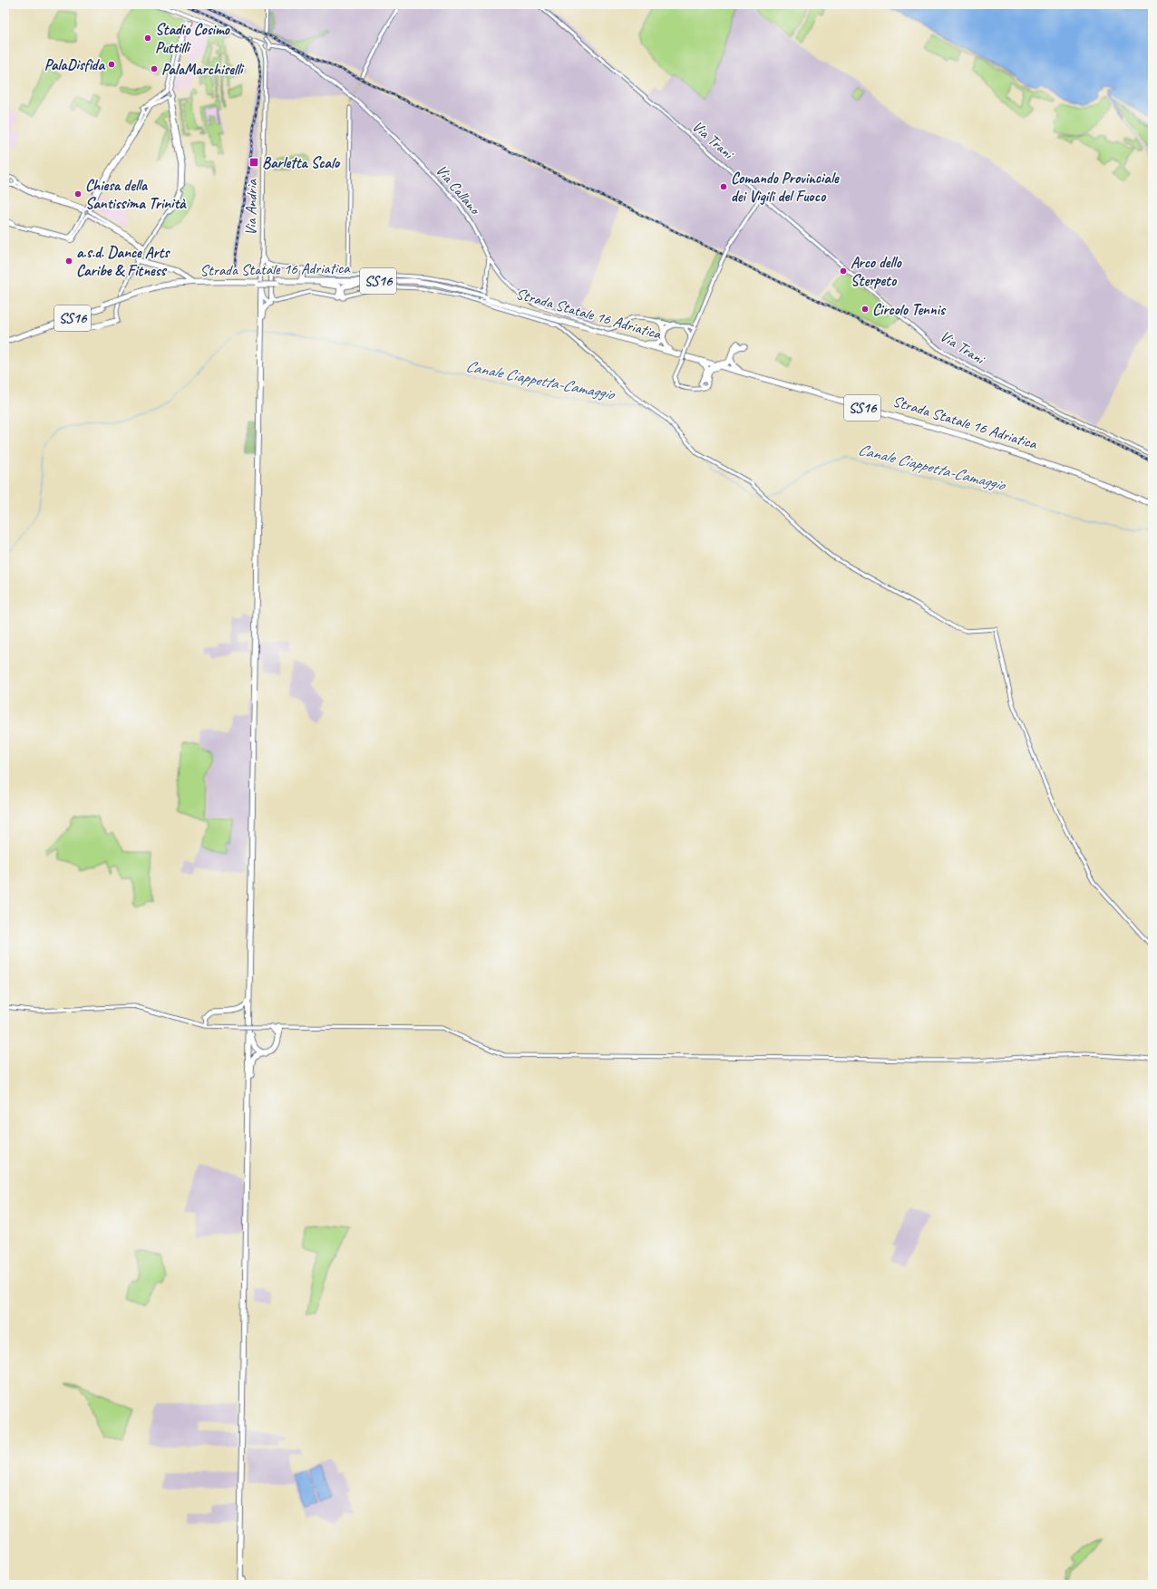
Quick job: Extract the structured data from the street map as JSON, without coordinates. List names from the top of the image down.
{
  "streets": {
    "highway": ["Strada Statale 16 Adriatica", "SS16"],
    "street": ["Via Trani", "Via Callano", "Via Andria"]
  },
  "crossings": [
    ["Via Callano", "Via Andria"],
    ["Strada Statale 16 Adriatica", "SS16"]
  ],
  "water": ["Canale Ciappetta-Camaggio"],
  "places": {
    "other": [
      "Stadio Cosimo Puttilli",
      "PalaDisfida",
      "PalaMarchiselli",
      "Comando Provinciale dei Vigili del Fuoco",
      "Chiesa della Santissima Trinità",
      "a.s.d. Dance Arts Caribe & Fitness",
      "Arco dello Sterpeto",
      "Circolo Tennis"
    ],
    "transit": ["Barletta Scalo"]
  }
}
